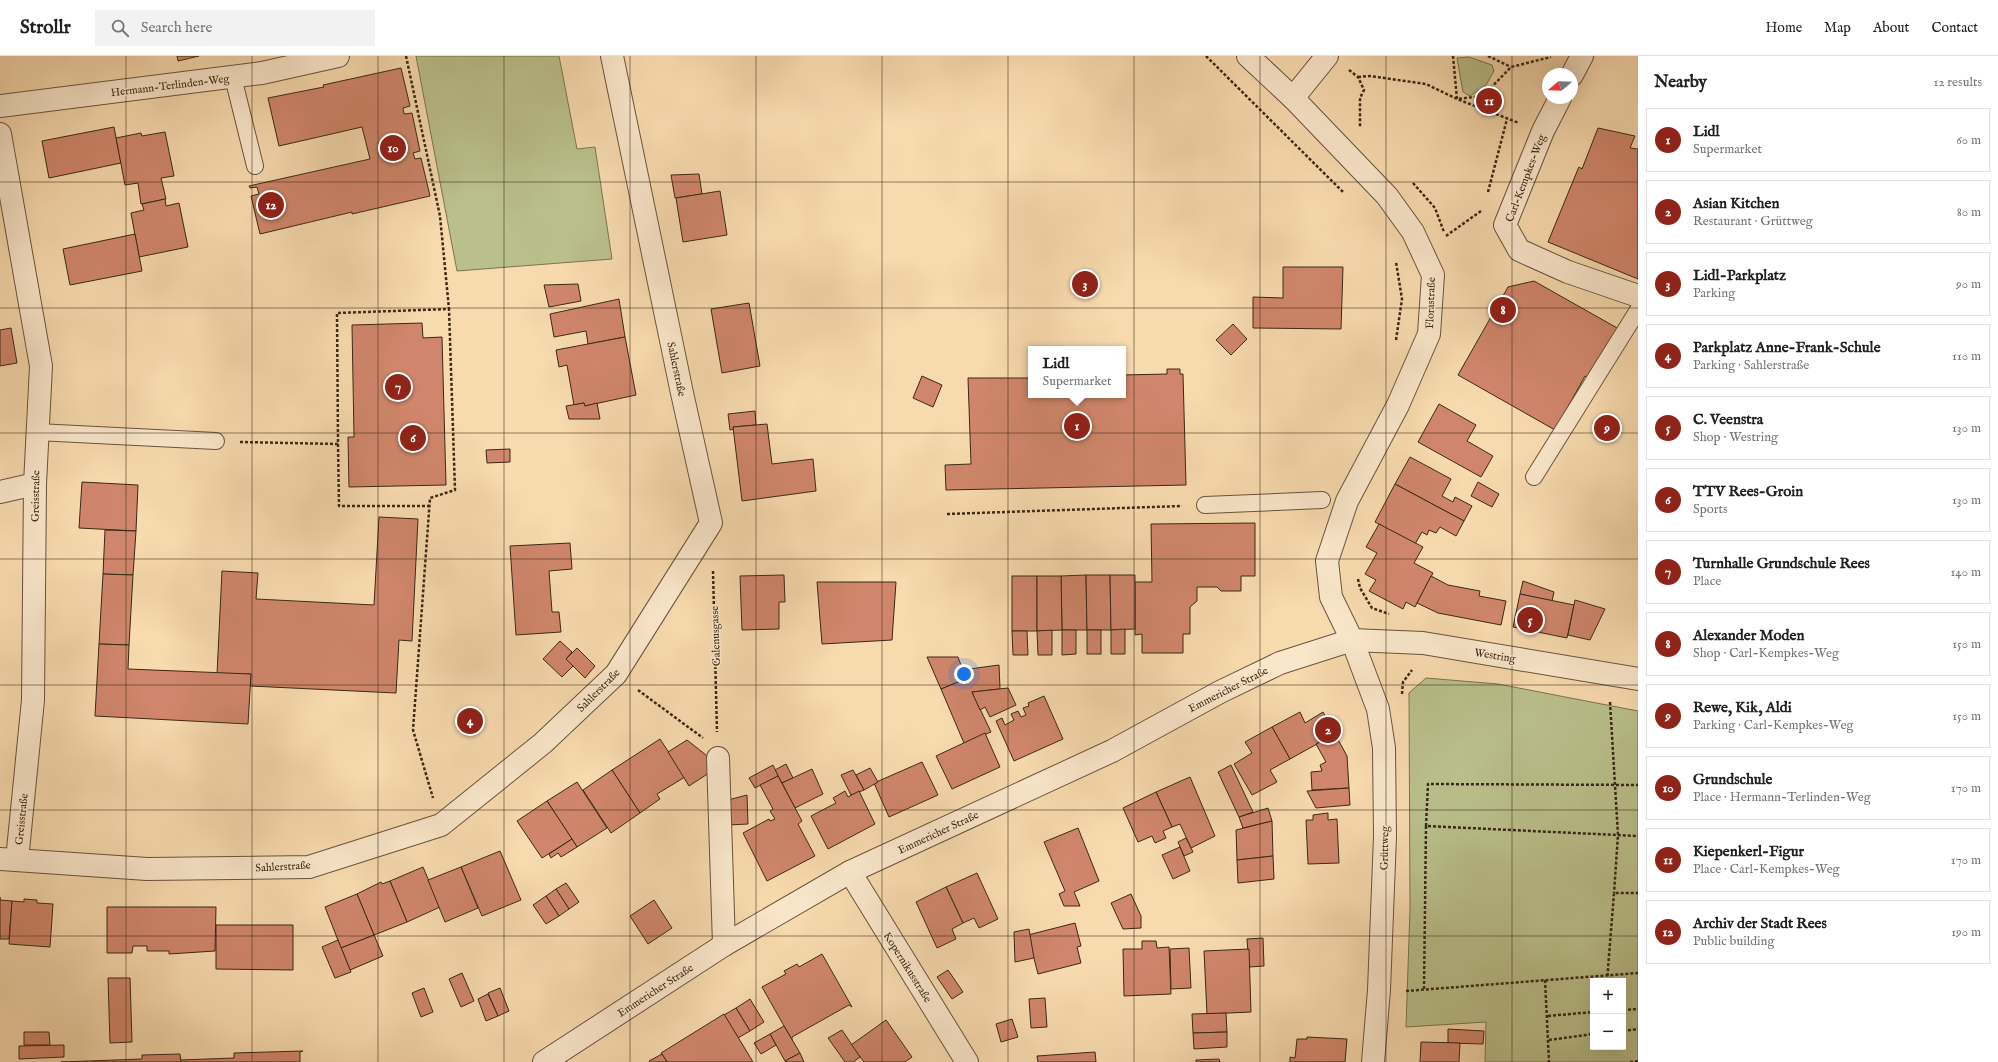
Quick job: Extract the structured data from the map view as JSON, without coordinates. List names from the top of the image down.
{
  "streets": {
    "street": [
      "Hermann-Terlinden-Weg",
      "Carl-Kempkes-Weg",
      "Florastraße",
      "Sahlerstraße",
      "Greisstraße",
      "Westring",
      "Emmericher Straße",
      "Grüttweg",
      "Kopernikusstraße"
    ],
    "path": ["Galenusgasse"]
  },
  "crossings": [
    ["Florastraße", "Westring"],
    ["Florastraße", "Emmericher Straße"],
    ["Florastraße", "Grüttweg"],
    ["Sahlerstraße", "Greisstraße"],
    ["Westring", "Emmericher Straße"],
    ["Westring", "Grüttweg"],
    ["Emmericher Straße", "Grüttweg"],
    ["Emmericher Straße", "Kopernikusstraße"]
  ],
  "north": "left",
  "page": {
    "header": "Strollr",
    "search": "Search here",
    "nav": [
      "Home",
      "Map",
      "About",
      "Contact"
    ],
    "heading": ["Nearby", "12 results"],
    "pins": [
      "11",
      "10",
      "12",
      "3",
      "8",
      "7",
      "1",
      "9",
      "6",
      "5",
      "4",
      "2"
    ],
    "list": [
      {
        "mark": "1",
        "name": "Lidl",
        "note": "Supermarket",
        "value": "60 m"
      },
      {
        "mark": "2",
        "name": "Asian Kitchen",
        "note": "Restaurant · Grüttweg",
        "value": "80 m"
      },
      {
        "mark": "3",
        "name": "Lidl-Parkplatz",
        "note": "Parking",
        "value": "90 m"
      },
      {
        "mark": "4",
        "name": "Parkplatz Anne-Frank-Schule",
        "note": "Parking · Sahlerstraße",
        "value": "110 m"
      },
      {
        "mark": "5",
        "name": "C. Veenstra",
        "note": "Shop · Westring",
        "value": "130 m"
      },
      {
        "mark": "6",
        "name": "TTV Rees-Groin",
        "note": "Sports",
        "value": "130 m"
      },
      {
        "mark": "7",
        "name": "Turnhalle Grundschule Rees",
        "note": "Place",
        "value": "140 m"
      },
      {
        "mark": "8",
        "name": "Alexander Moden",
        "note": "Shop · Carl-Kempkes-Weg",
        "value": "150 m"
      },
      {
        "mark": "9",
        "name": "Rewe, Kik, Aldi",
        "note": "Parking · Carl-Kempkes-Weg",
        "value": "150 m"
      },
      {
        "mark": "10",
        "name": "Grundschule",
        "note": "Place · Hermann-Terlinden-Weg",
        "value": "170 m"
      },
      {
        "mark": "11",
        "name": "Kiepenkerl-Figur",
        "note": "Place · Carl-Kempkes-Weg",
        "value": "170 m"
      },
      {
        "mark": "12",
        "name": "Archiv der Stadt Rees",
        "note": "Public building",
        "value": "190 m"
      }
    ],
    "popup": ["Lidl", "Supermarket"],
    "map_buttons": ["+", "−"]
  }
}
